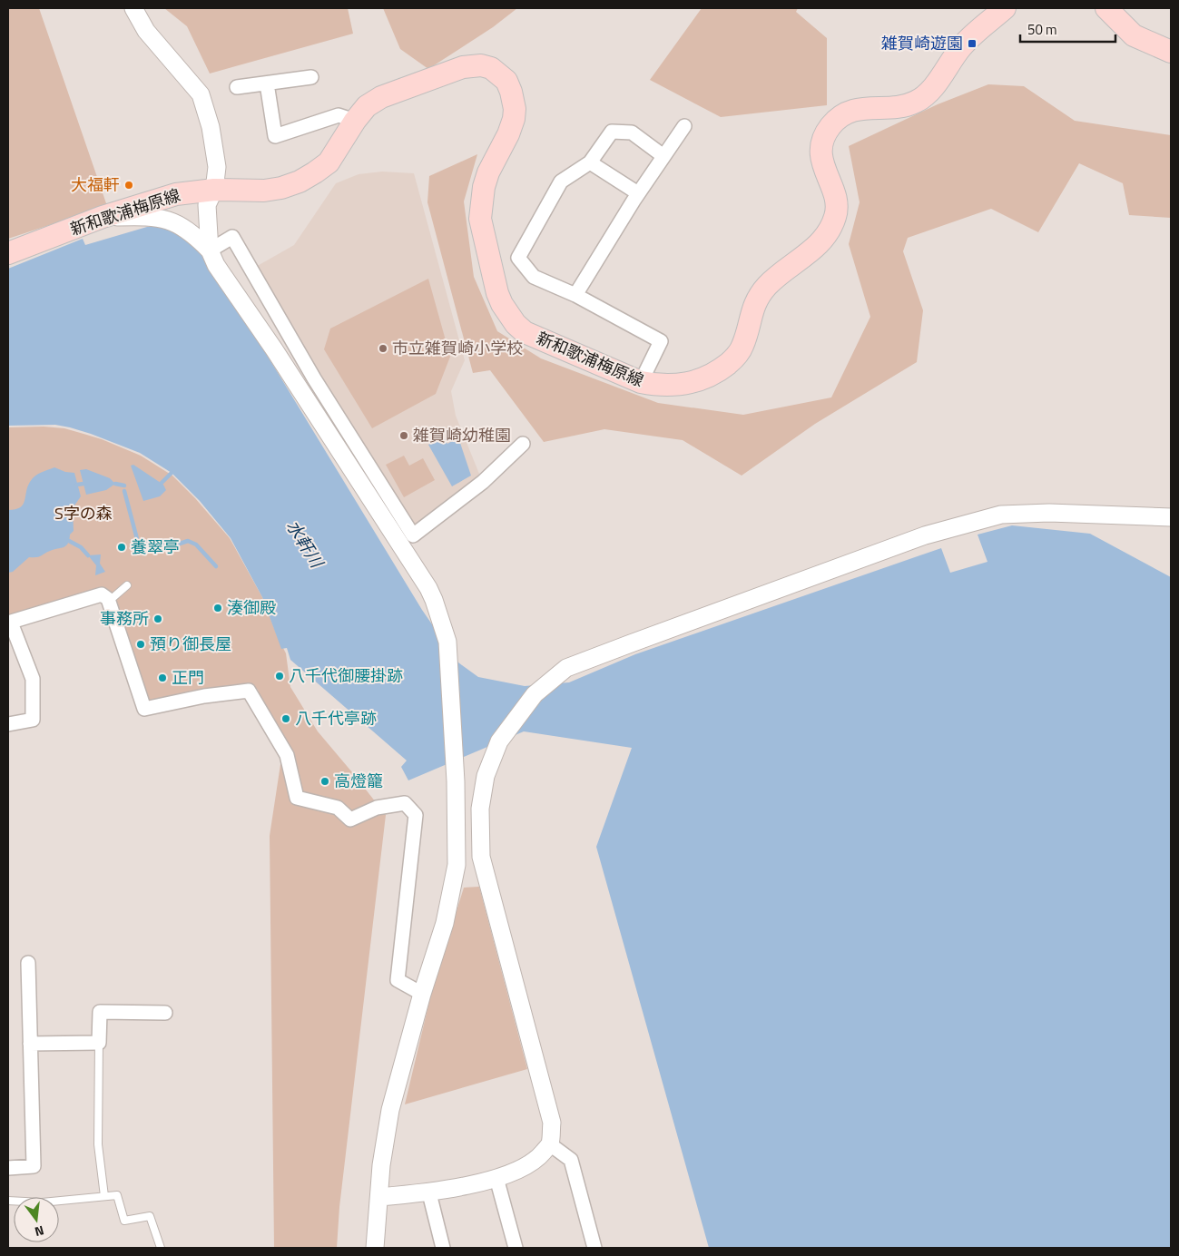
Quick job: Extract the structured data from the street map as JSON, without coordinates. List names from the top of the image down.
{
  "streets": {
    "main road": ["新和歌浦梅原線"]
  },
  "water": ["水軒川"],
  "parks": ["S字の森"],
  "places": {
    "transit": ["雑賀崎遊園"],
    "other": [
      "大福軒",
      "市立雑賀崎小学校",
      "雑賀崎幼稚園",
      "養翠亭",
      "湊御殿",
      "事務所",
      "預り御長屋",
      "八千代御腰掛跡",
      "正門",
      "八千代亭跡",
      "高燈籠"
    ]
  },
  "scale_bar": "50 m",
  "north": "bottom"
}
